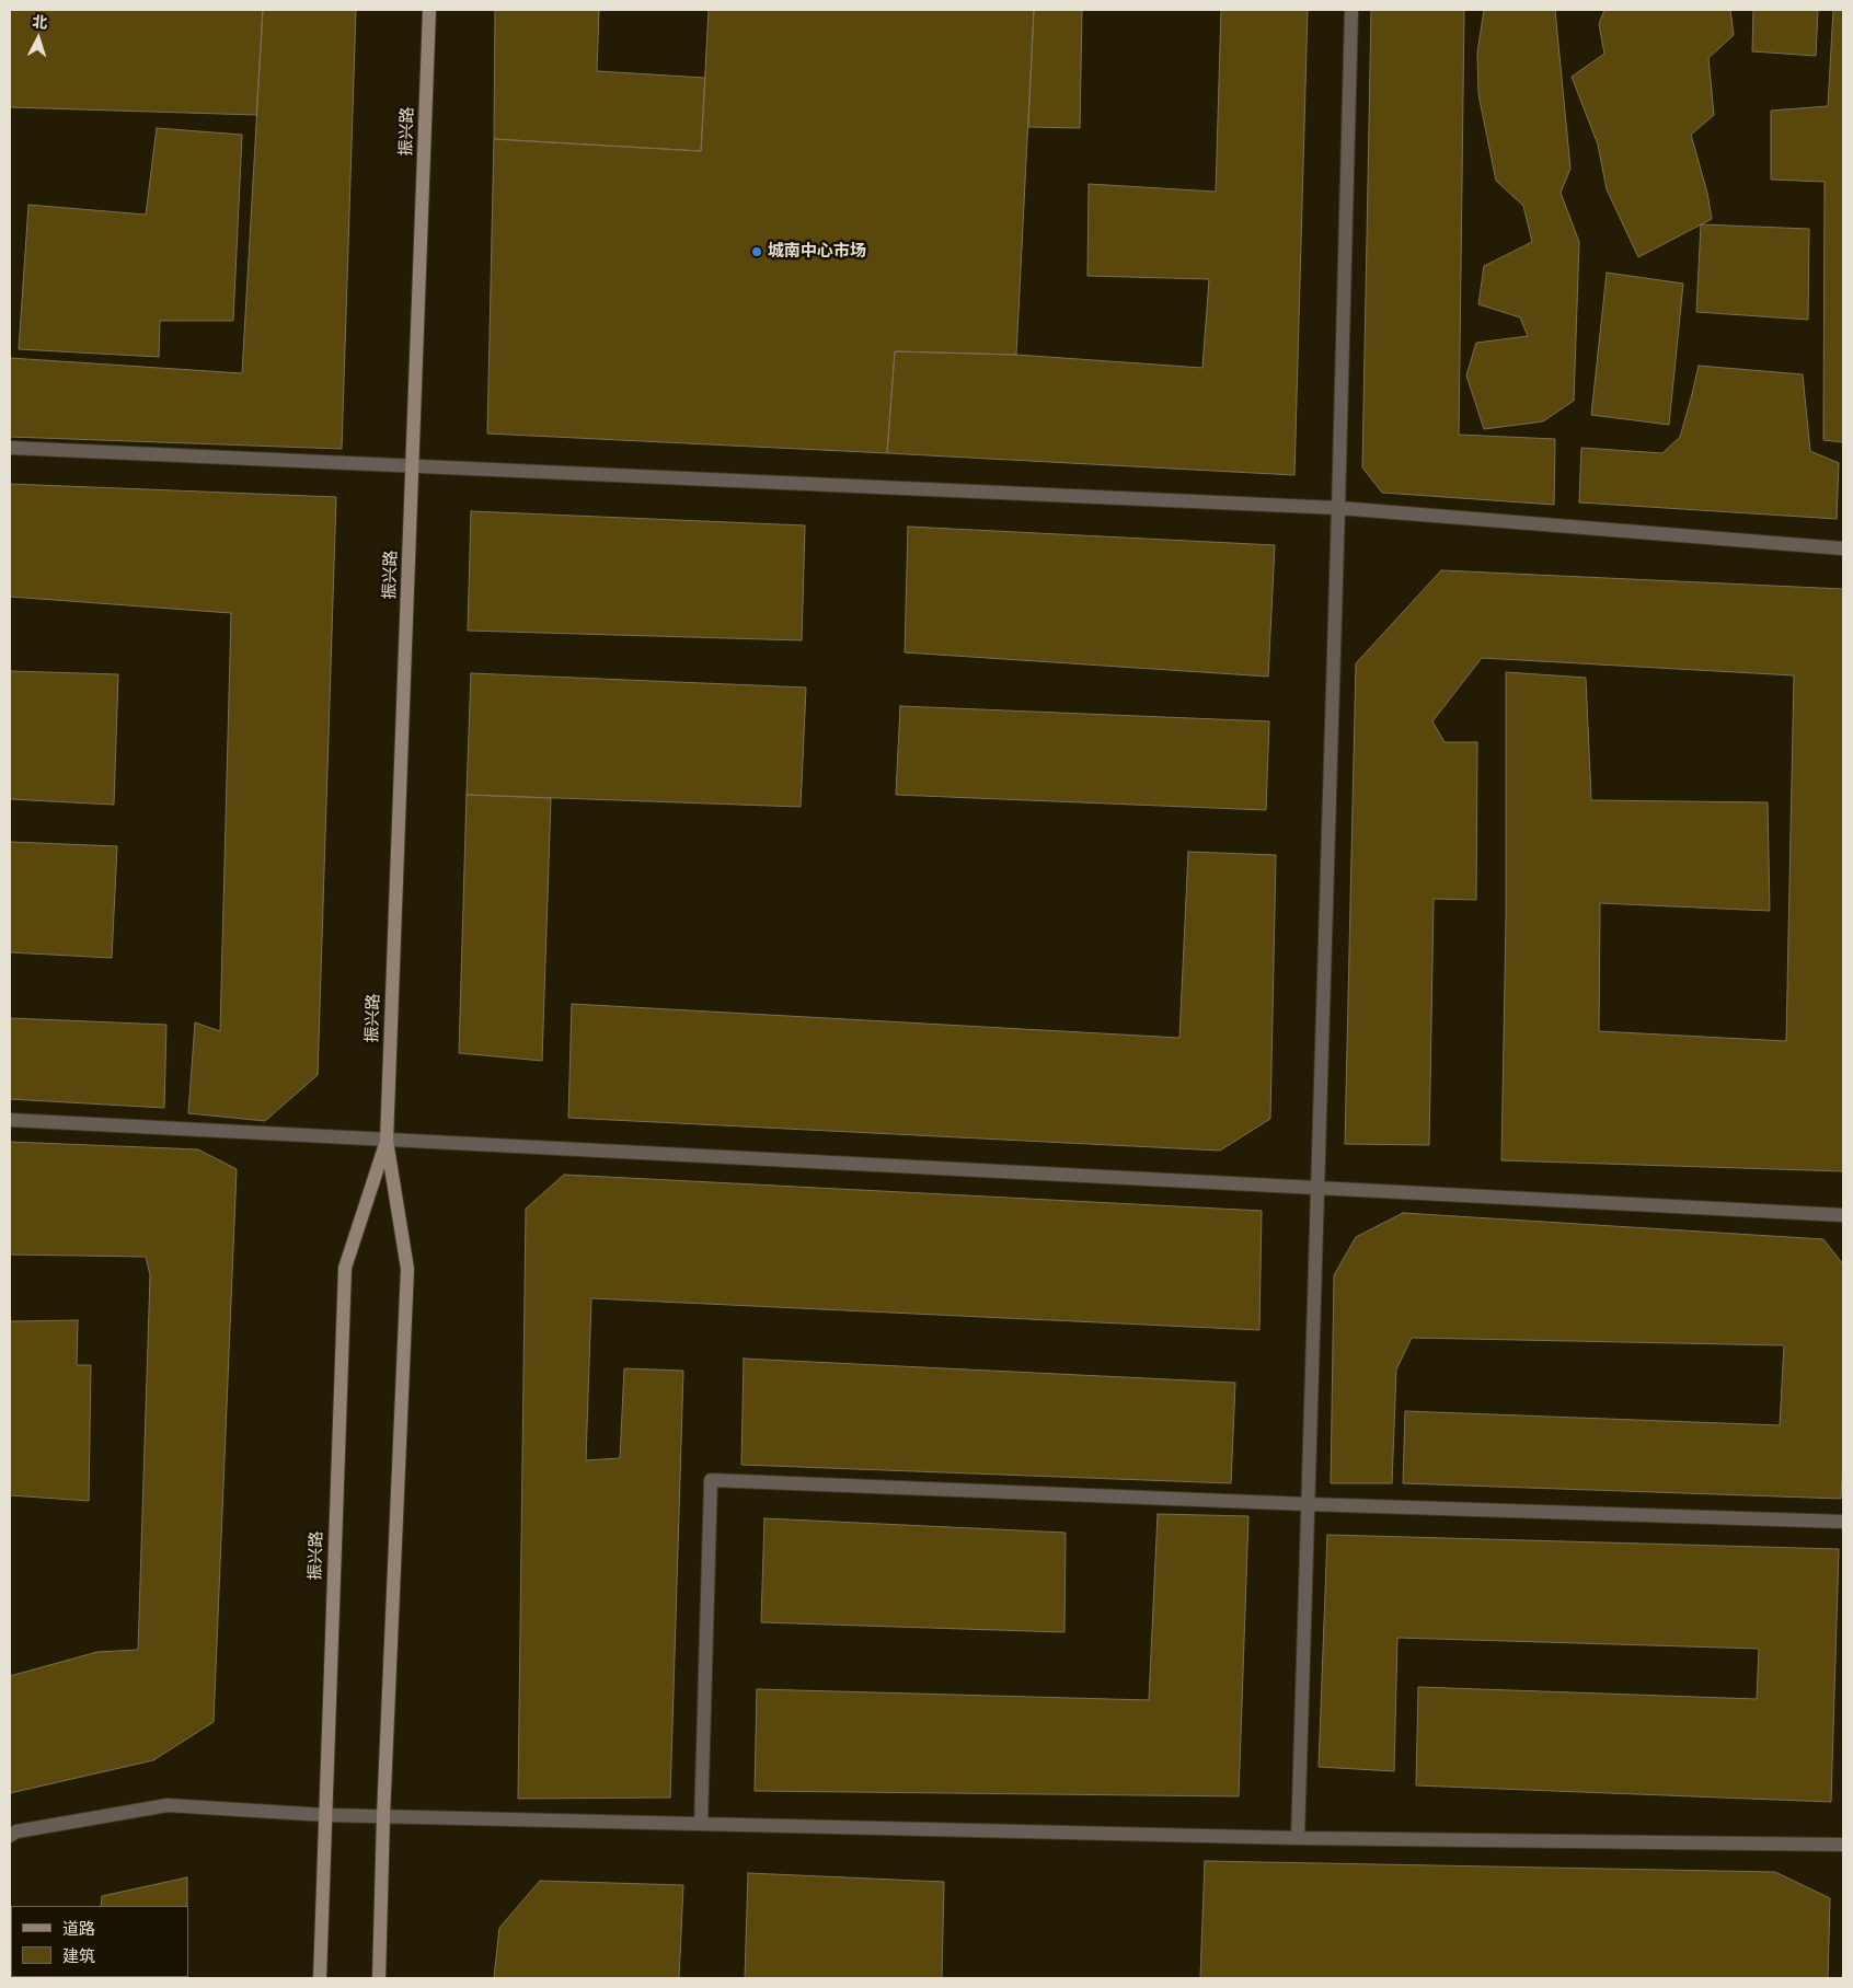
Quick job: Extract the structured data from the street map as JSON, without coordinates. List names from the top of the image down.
{
  "streets": {
    "main road": ["振兴路"]
  },
  "places": ["城南中心市场"],
  "legend": ["道路", "建筑"],
  "north": "top"
}
